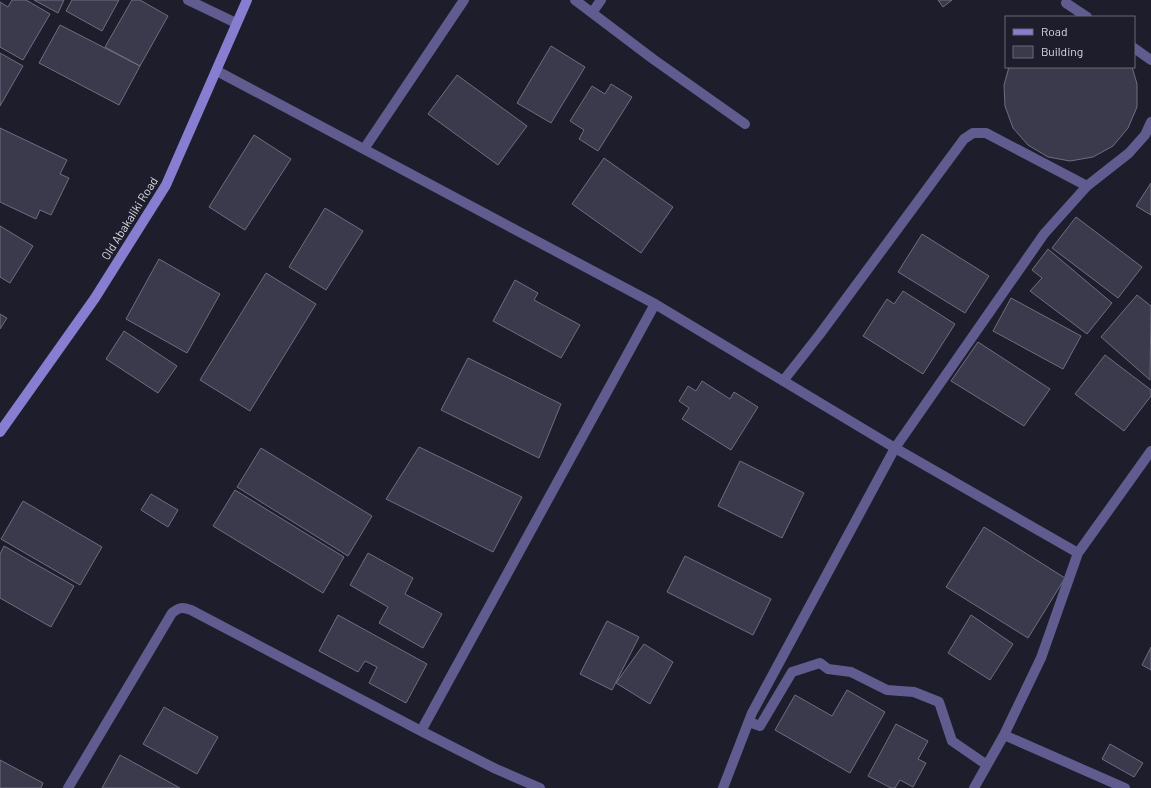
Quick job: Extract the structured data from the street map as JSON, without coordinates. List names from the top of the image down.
{
  "streets": {
    "main road": ["Old Abakaliki Road"]
  },
  "legend": ["Road", "Building"]
}
